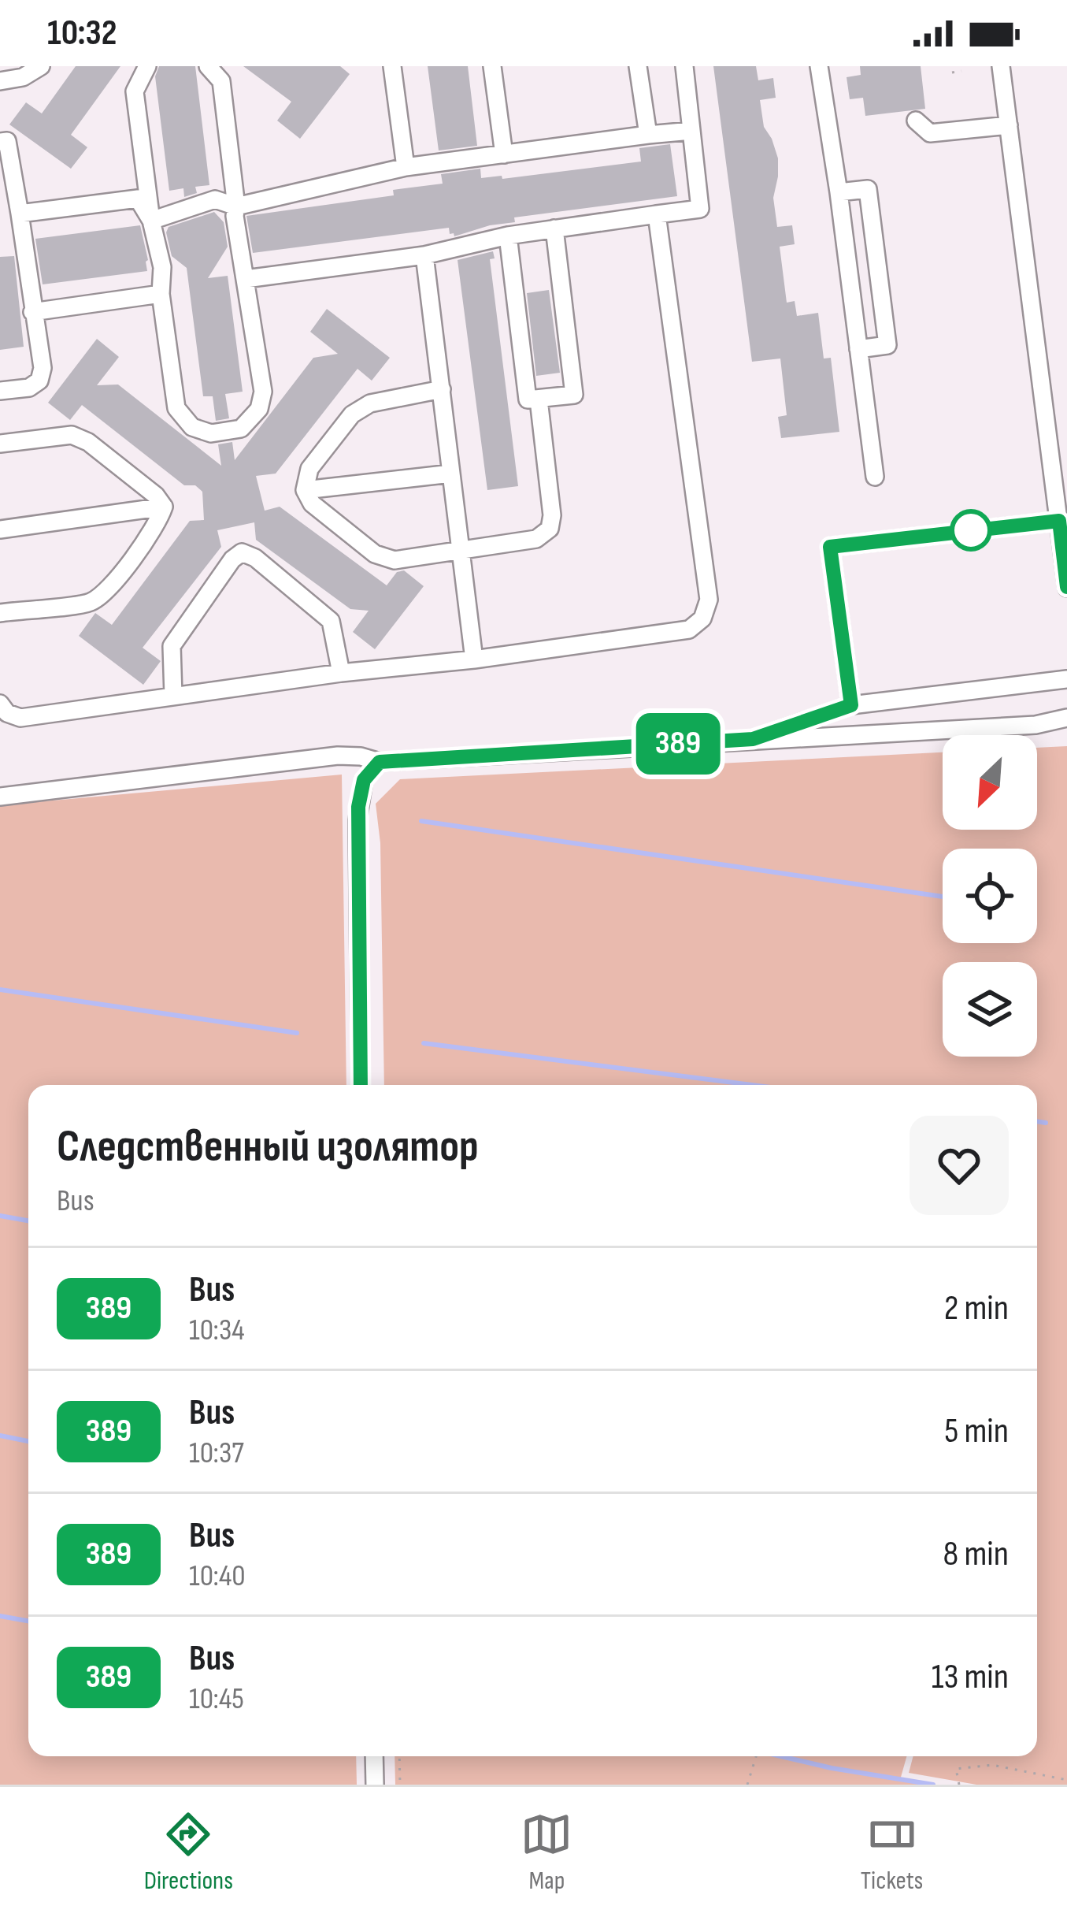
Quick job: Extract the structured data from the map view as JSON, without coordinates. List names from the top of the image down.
{
  "lines": ["bus line 389"],
  "north": "bottom left",
  "page": {
    "status": "10:32",
    "on_map": "389",
    "heading": ["Следственный изолятор", "Bus"],
    "list": [
      {
        "mark": "389",
        "name": "Bus",
        "note": "10:34",
        "value": "2 min"
      },
      {
        "mark": "389",
        "name": "Bus",
        "note": "10:37",
        "value": "5 min"
      },
      {
        "mark": "389",
        "name": "Bus",
        "note": "10:40",
        "value": "8 min"
      },
      {
        "mark": "389",
        "name": "Bus",
        "note": "10:45",
        "value": "13 min"
      }
    ],
    "tabs": ["Directions", "Map", "Tickets"]
  }
}
